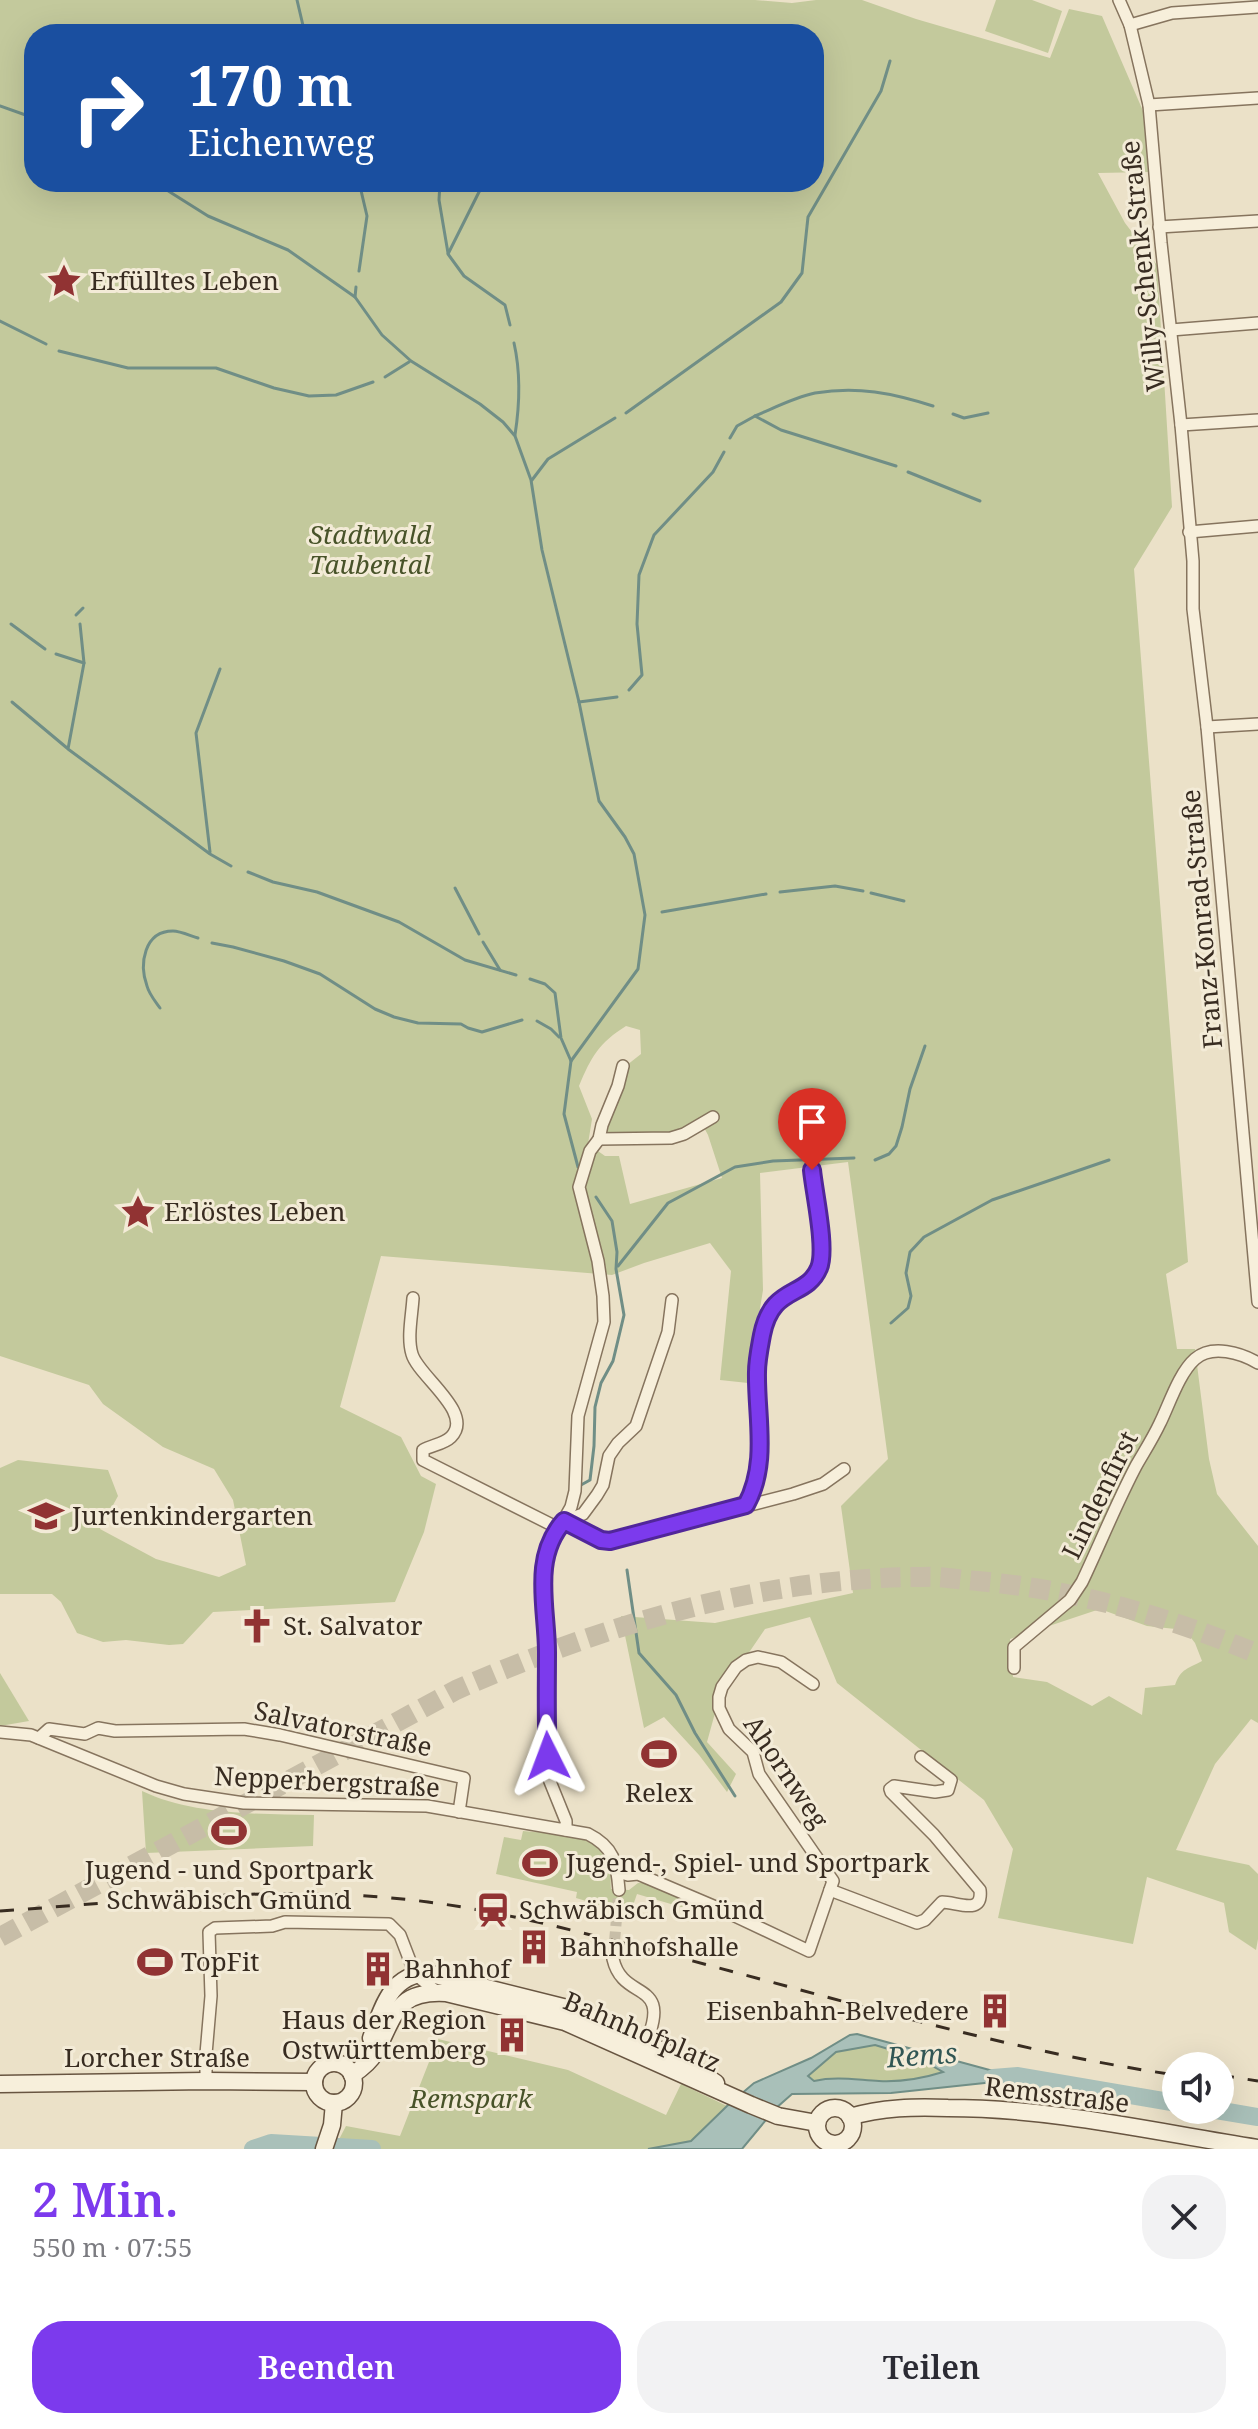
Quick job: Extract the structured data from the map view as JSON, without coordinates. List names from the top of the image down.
{
  "streets": {
    "main road": ["Bahnhofplatz", "Lorcher Straße", "Remsstraße"],
    "street": [
      "Willy-Schenk-Straße",
      "Franz-Konrad-Straße",
      "Lindenfirst",
      "Salvatorstraße",
      "Ahornweg",
      "Nepperbergstraße"
    ]
  },
  "crossings": [
    ["Willy-Schenk-Straße", "Franz-Konrad-Straße"],
    ["Salvatorstraße", "Nepperbergstraße"]
  ],
  "water": ["Rems"],
  "parks": ["Stadtwald Taubental", "Remspark"],
  "places": {
    "place": ["Erfülltes Leben", "Erlöstes Leben"],
    "school or university": ["Jurtenkindergarten"],
    "church": ["St. Salvator"],
    "sports": [
      "Relex",
      "Jugend - und Sportpark Schwäbisch Gmünd",
      "Jugend-, Spiel- und Sportpark",
      "TopFit"
    ],
    "station": ["Schwäbisch Gmünd"],
    "building": [
      "Bahnhofshalle",
      "Bahnhof",
      "Eisenbahn-Belvedere",
      "Haus der Region Ostwürttemberg"
    ]
  },
  "page": {
    "turn": ["170 m", "Eichenweg"],
    "heading": ["2 Min.", "550 m · 07:55"],
    "buttons": ["Beenden", "Teilen"]
  }
}
